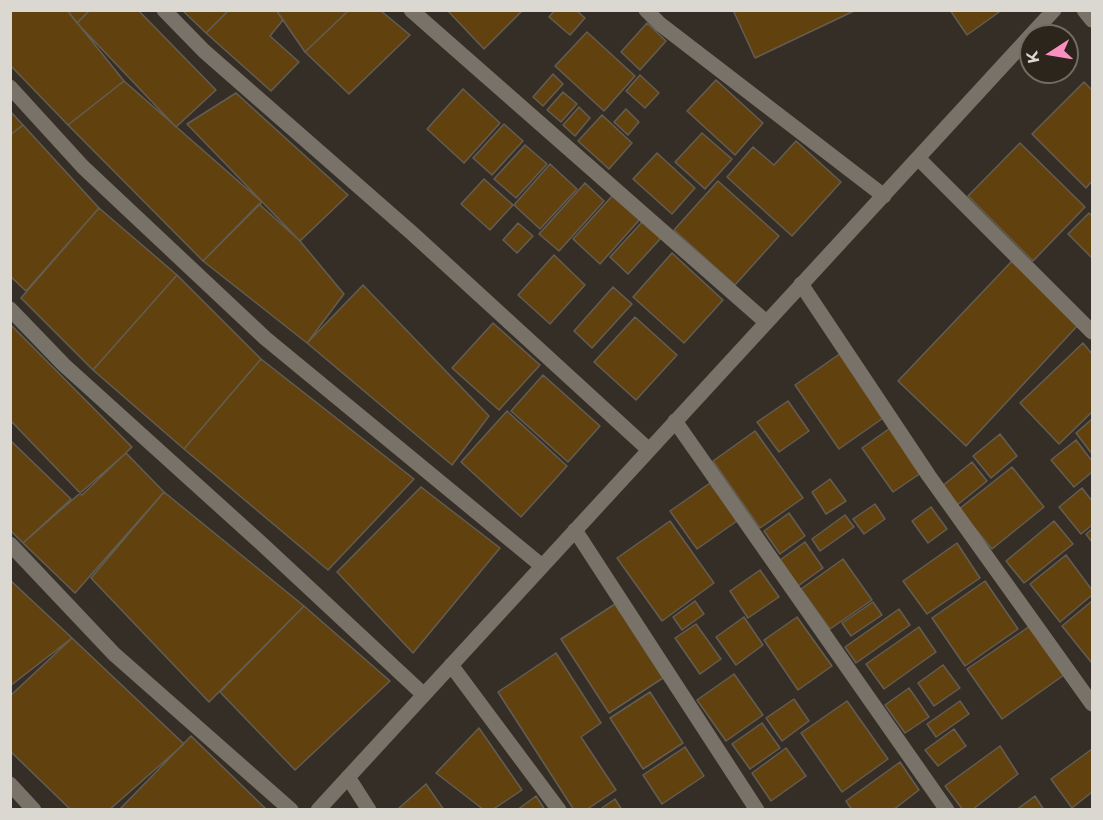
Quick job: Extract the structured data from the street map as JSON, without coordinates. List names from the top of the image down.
{
  "north": "left"
}
